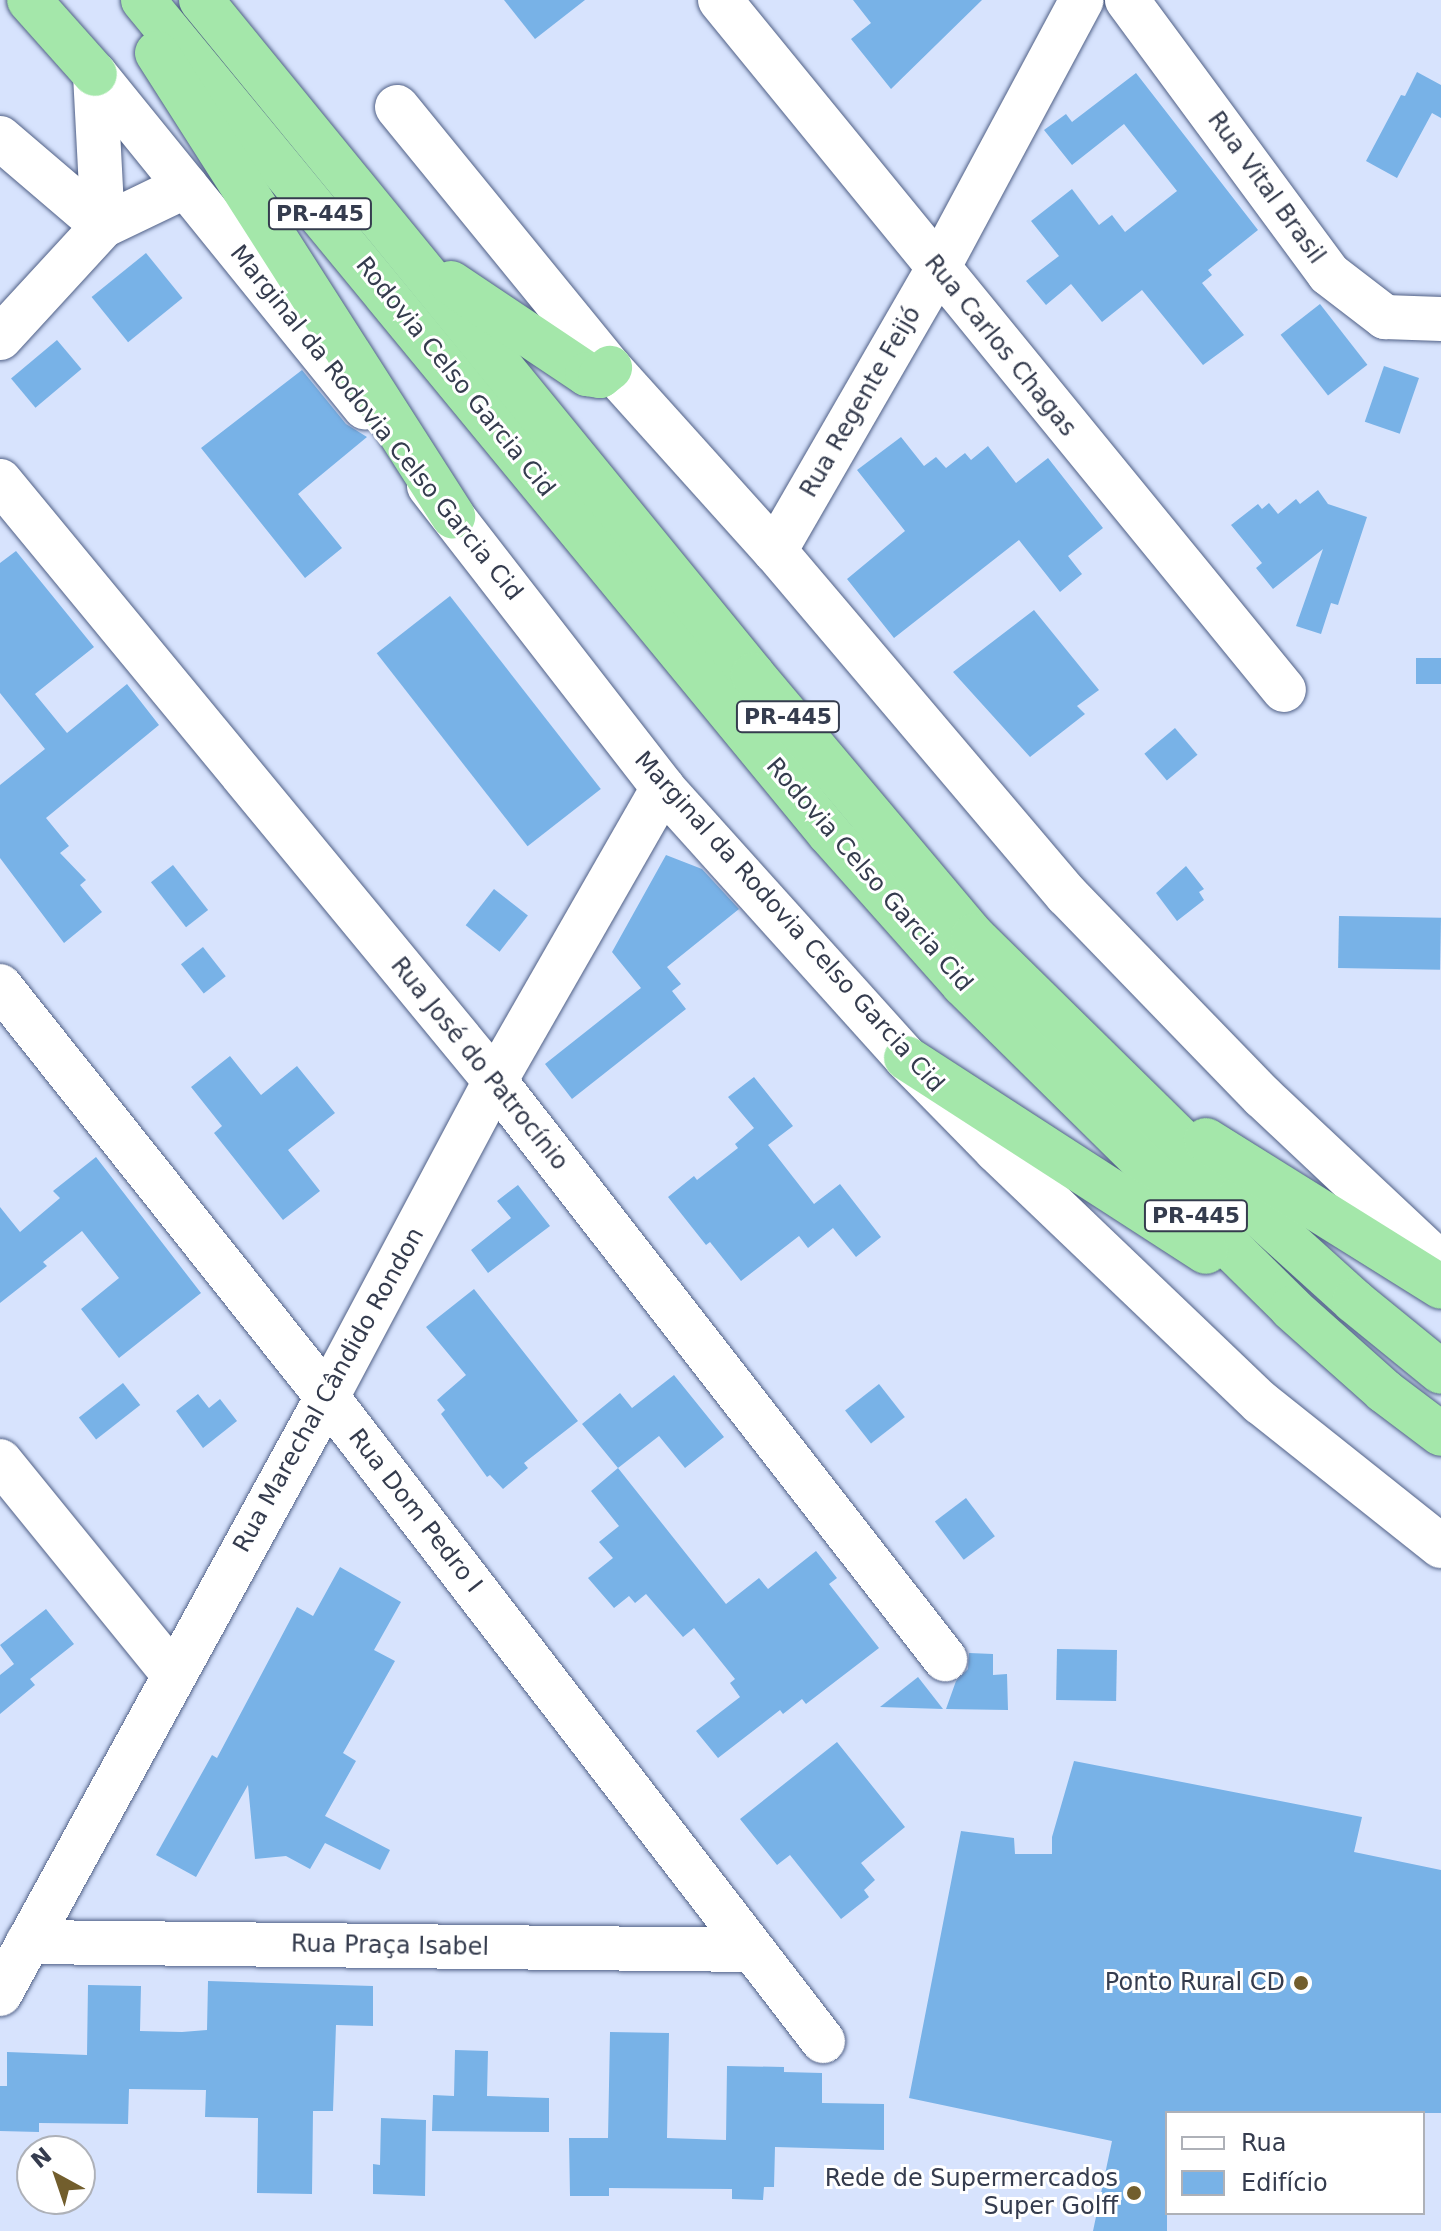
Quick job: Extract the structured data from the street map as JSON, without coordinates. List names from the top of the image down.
{
  "streets": {
    "highway": ["PR-445", "Rodovia Celso Garcia Cid"],
    "street": [
      "Rua Vital Brasil",
      "Rua Carlos Chagas",
      "Rua Regente Feijó",
      "Marginal da Rodovia Celso Garcia Cid",
      "Rua José do Patrocínio",
      "Rua Marechal Cândido Rondon",
      "Rua Dom Pedro I",
      "Rua Praça Isabel"
    ]
  },
  "crossings": [
    ["Rua Carlos Chagas", "Rua Regente Feijó"],
    ["Marginal da Rodovia Celso Garcia Cid", "Rua Marechal Cândido Rondon"],
    ["Rua José do Patrocínio", "Rua Marechal Cândido Rondon"],
    ["Rua Marechal Cândido Rondon", "Rua Dom Pedro I"],
    ["Rua Marechal Cândido Rondon", "Rua Praça Isabel"],
    ["Rua Dom Pedro I", "Rua Praça Isabel"]
  ],
  "places": ["Ponto Rural CD", "Rede de Supermercados Super Golff"],
  "legend": ["Rua", "Edifício"],
  "north": "top left"
}
